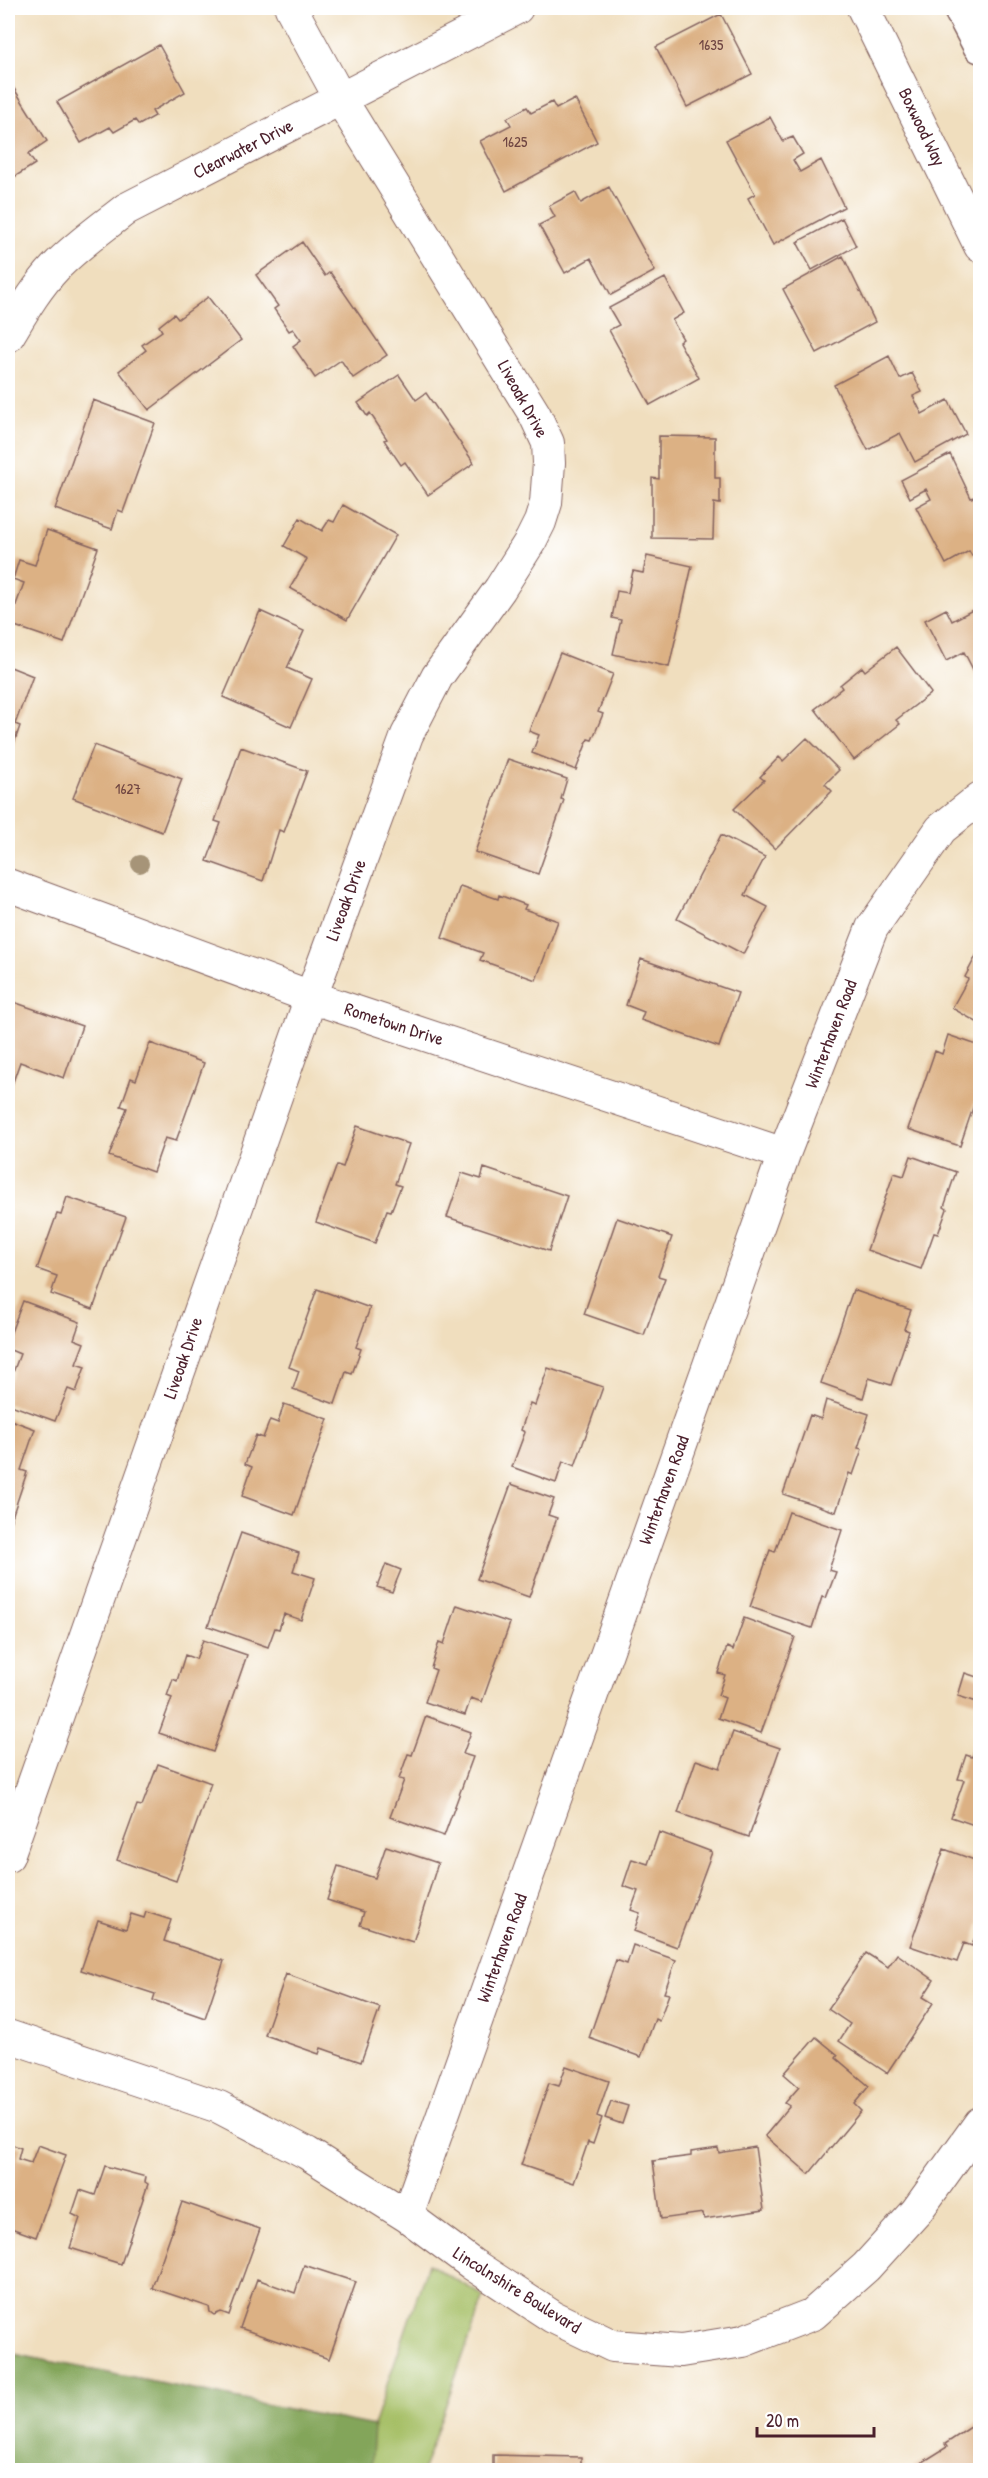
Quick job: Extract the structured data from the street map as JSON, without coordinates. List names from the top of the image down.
{
  "streets": {
    "street": [
      "Boxwood Way",
      "Clearwater Drive",
      "Liveoak Drive",
      "Rometown Drive",
      "Winterhaven Road",
      "Lincolnshire Boulevard"
    ]
  },
  "crossings": [
    ["Clearwater Drive", "Liveoak Drive"],
    ["Liveoak Drive", "Rometown Drive"],
    ["Rometown Drive", "Winterhaven Road"],
    ["Winterhaven Road", "Lincolnshire Boulevard"]
  ],
  "house_numbers": ["1635", "1625", "1627"],
  "scale_bar": "20 m"
}
